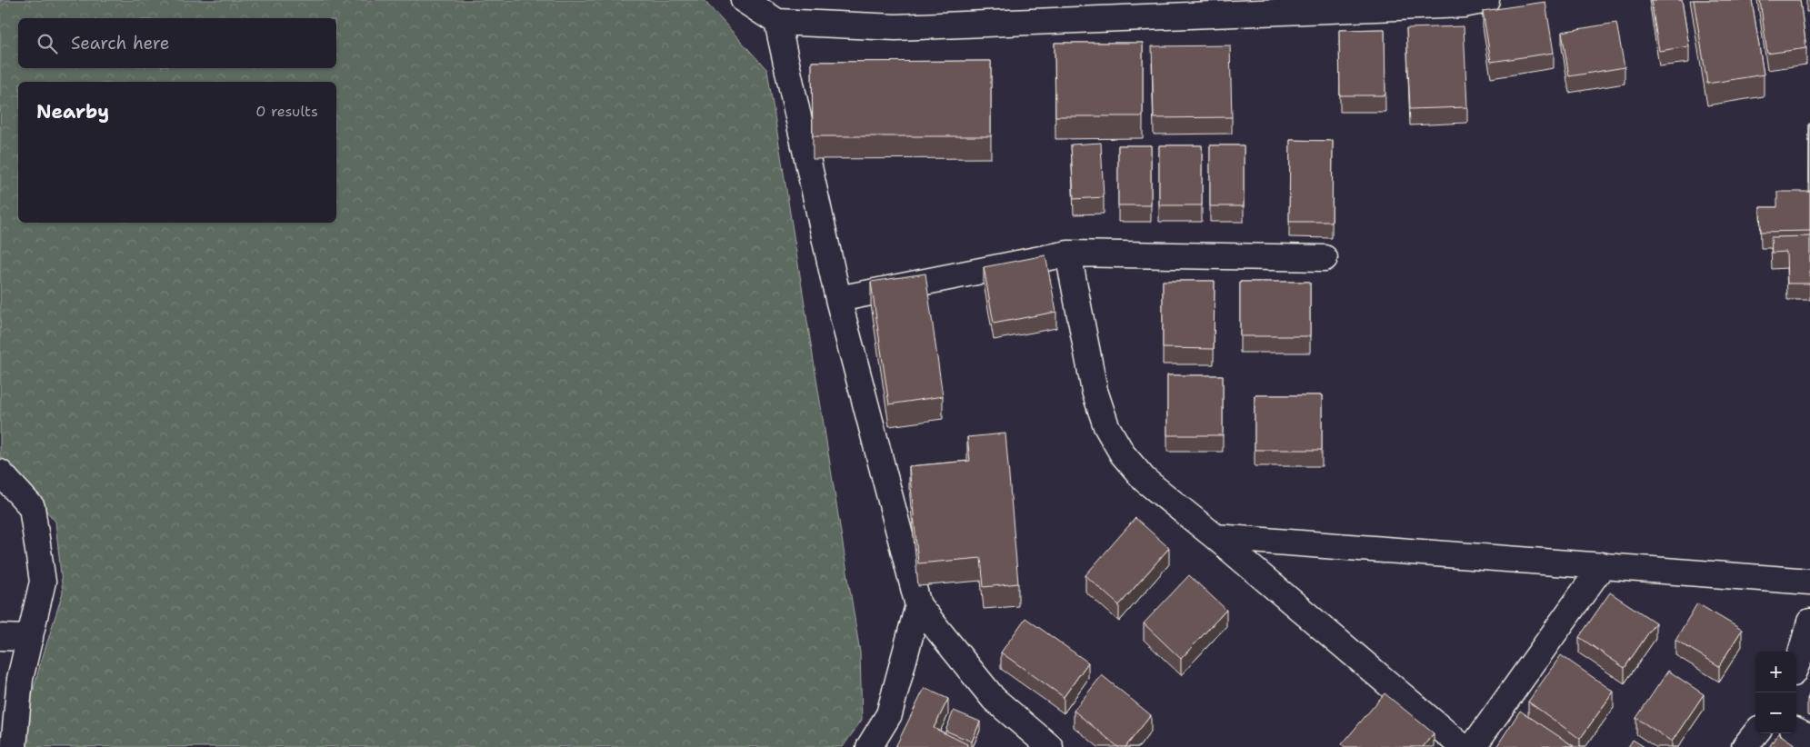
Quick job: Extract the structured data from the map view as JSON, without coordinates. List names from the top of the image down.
{
  "page": {
    "search": "Search here",
    "heading": ["Nearby", "0 results"],
    "map_buttons": ["+", "−"]
  }
}
